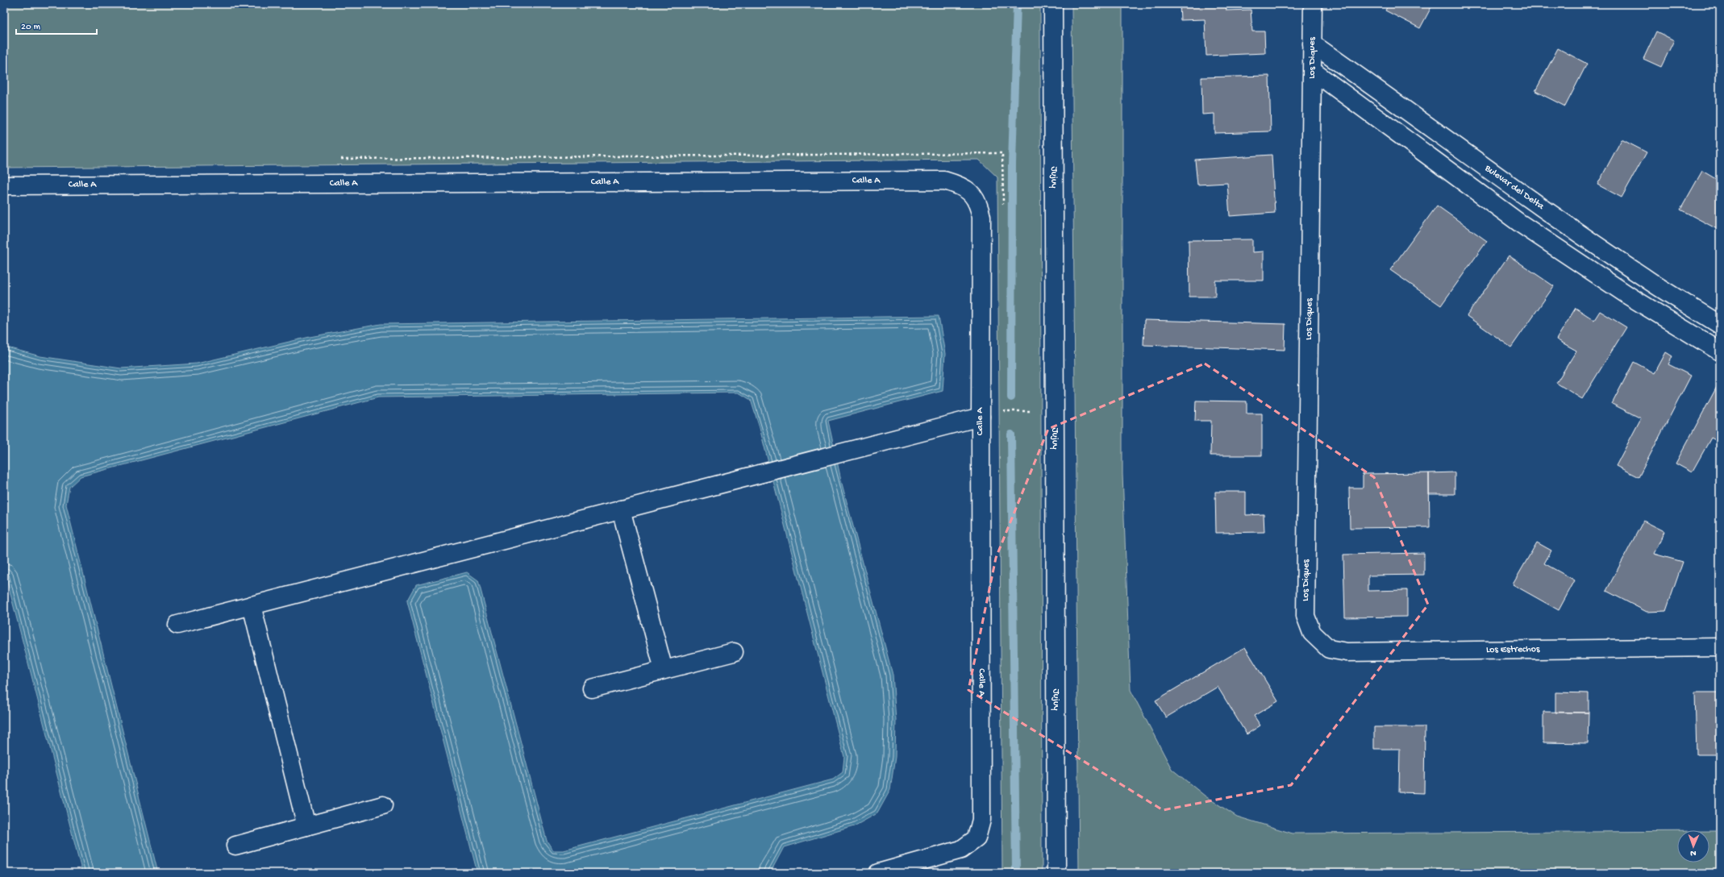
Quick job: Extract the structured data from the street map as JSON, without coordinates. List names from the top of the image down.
{
  "streets": {
    "street": [
      "Los Diques",
      "Jujuy",
      "Calle A",
      "Bulevar del Delta",
      "Los Estrechos"
    ]
  },
  "crossings": [
    ["Los Diques", "Bulevar del Delta"],
    ["Los Diques", "Los Estrechos"]
  ],
  "scale_bar": "20 m",
  "north": "bottom"
}
